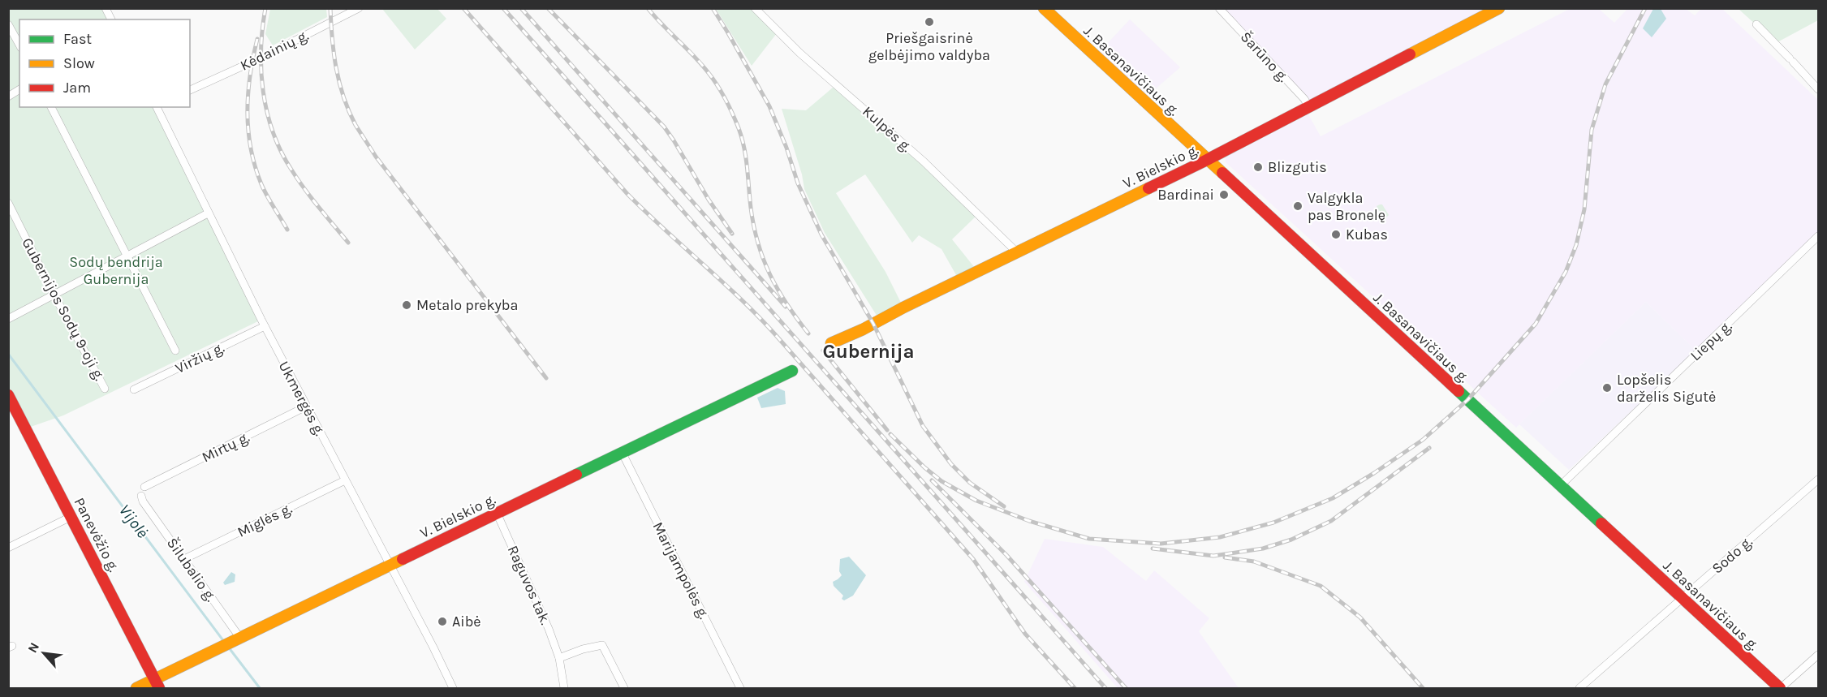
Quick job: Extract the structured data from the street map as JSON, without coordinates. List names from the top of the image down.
{
  "streets": {
    "street": [
      "Kėdainių g.",
      "Šarūno g.",
      "J. Basanavičiaus g.",
      "Kulpės g.",
      "V. Bielskio g.",
      "Gubernijos Sodų 9-oji g.",
      "Liepų g.",
      "Viržių g.",
      "Ukmergės g.",
      "Mirtų g.",
      "Miglės g.",
      "Panevėžio g.",
      "Sodo g.",
      "Šilubalio g.",
      "Marijampolės g.",
      "Raguvos tak."
    ]
  },
  "crossings": [
    ["Šarūno g.", "V. Bielskio g."],
    ["J. Basanavičiaus g.", "V. Bielskio g."],
    ["J. Basanavičiaus g.", "Liepų g."],
    ["J. Basanavičiaus g.", "Sodo g."],
    ["Kulpės g.", "V. Bielskio g."],
    ["V. Bielskio g.", "Ukmergės g."],
    ["V. Bielskio g.", "Panevėžio g."],
    ["V. Bielskio g.", "Šilubalio g."],
    ["V. Bielskio g.", "Marijampolės g."],
    ["V. Bielskio g.", "Raguvos tak."],
    ["Viržių g.", "Ukmergės g."],
    ["Ukmergės g.", "Mirtų g."],
    ["Ukmergės g.", "Miglės g."],
    ["Miglės g.", "Šilubalio g."]
  ],
  "districts": ["Gubernija"],
  "water": ["Vijolė"],
  "parks": ["Sodų bendrija Gubernija"],
  "places": [
    "Priešgaisrinė gelbėjimo valdyba",
    "Blizgutis",
    "Bardinai",
    "Valgykla pas Bronelę",
    "Kubas",
    "Metalo prekyba",
    "Lopšelis darželis Sigutė",
    "Aibė"
  ],
  "legend": ["Fast", "Slow", "Jam"],
  "north": "top left"
}
